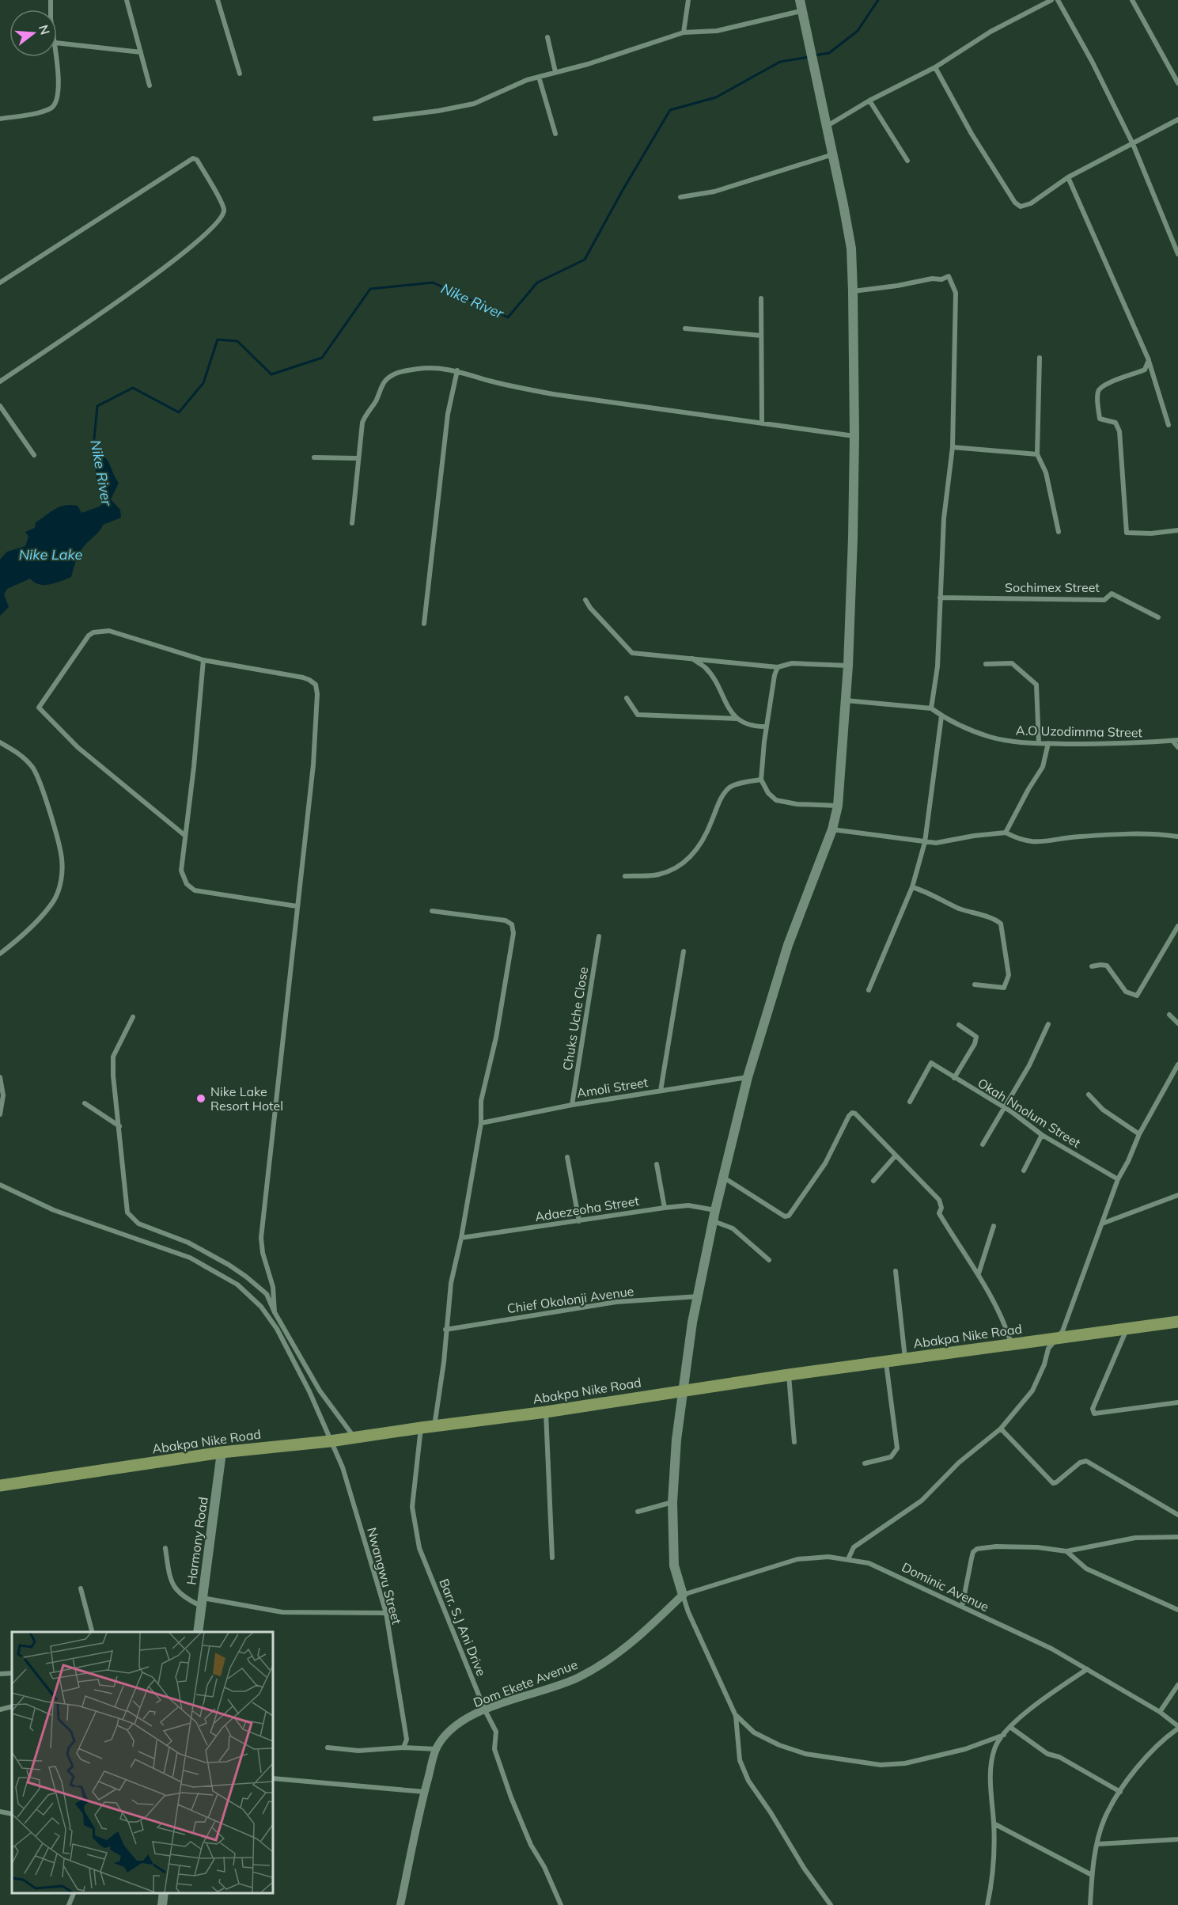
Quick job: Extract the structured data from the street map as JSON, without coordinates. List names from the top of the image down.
{
  "streets": {
    "main road": ["Abakpa Nike Road", "Harmony Road"],
    "street": [
      "Sochimex Street",
      "A.O Uzodimma Street",
      "Chuks Uche Close",
      "Amoli Street",
      "Okah Nnolum Street",
      "Adaezeoha Street",
      "Chief Okolonji Avenue",
      "Nwangwu Street",
      "Dominic Avenue",
      "Barr. S.J Ani Drive",
      "Dom Ekete Avenue"
    ]
  },
  "crossings": [
    ["Chuks Uche Close", "Amoli Street"],
    ["Abakpa Nike Road", "Harmony Road"],
    ["Abakpa Nike Road", "Nwangwu Street"],
    ["Abakpa Nike Road", "Barr. S.J Ani Drive"],
    ["Dominic Avenue", "Dom Ekete Avenue"],
    ["Barr. S.J Ani Drive", "Dom Ekete Avenue"]
  ],
  "water": ["Nike River", "Nike Lake"],
  "places": ["Nike Lake Resort Hotel"],
  "north": "right"
}
